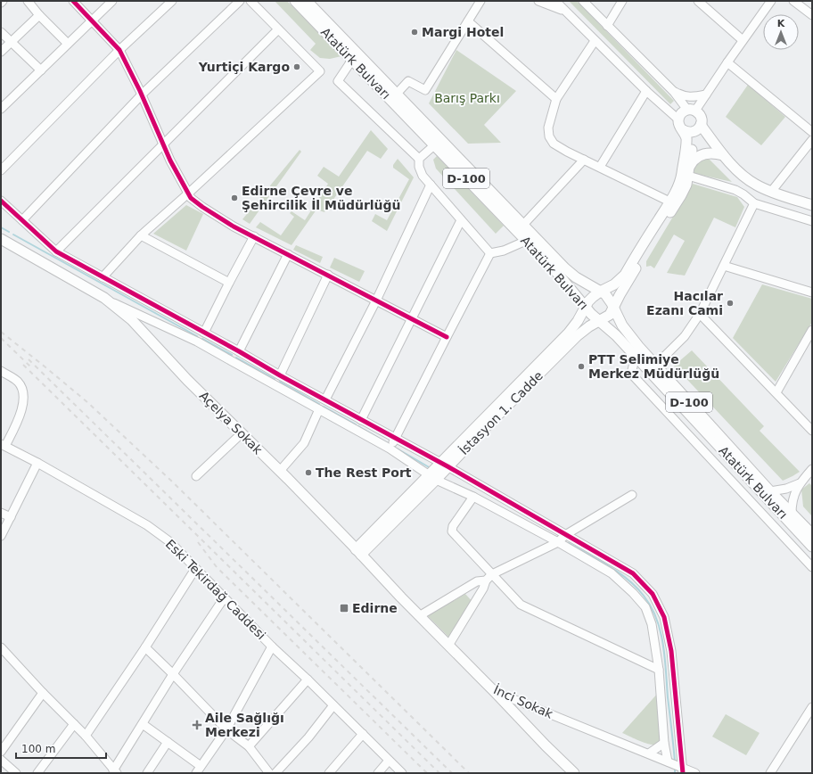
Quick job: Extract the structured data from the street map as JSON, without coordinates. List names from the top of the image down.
{
  "streets": {
    "main road": [
      "Atatürk Bulvarı",
      "D-100",
      "İstasyon 1. Cadde",
      "Açelya Sokak",
      "İnci Sokak"
    ],
    "street": ["Eski Tekirdağ Caddesi"]
  },
  "crossings": [
    ["Atatürk Bulvarı", "İstasyon 1. Cadde"],
    ["İstasyon 1. Cadde", "Açelya Sokak"],
    ["İstasyon 1. Cadde", "İnci Sokak"],
    ["Açelya Sokak", "İnci Sokak"]
  ],
  "parks": ["Barış Parkı"],
  "places": {
    "other": [
      "Margi Hotel",
      "Yurtiçi Kargo",
      "Edirne Çevre ve Şehircilik İl Müdürlüğü",
      "Hacılar Ezanı Cami",
      "PTT Selimiye Merkez Müdürlüğü",
      "The Rest Port"
    ],
    "transit": ["Edirne"],
    "health": ["Aile Sağlığı Merkezi"]
  },
  "scale_bar": "100 m",
  "north": "top"
}
